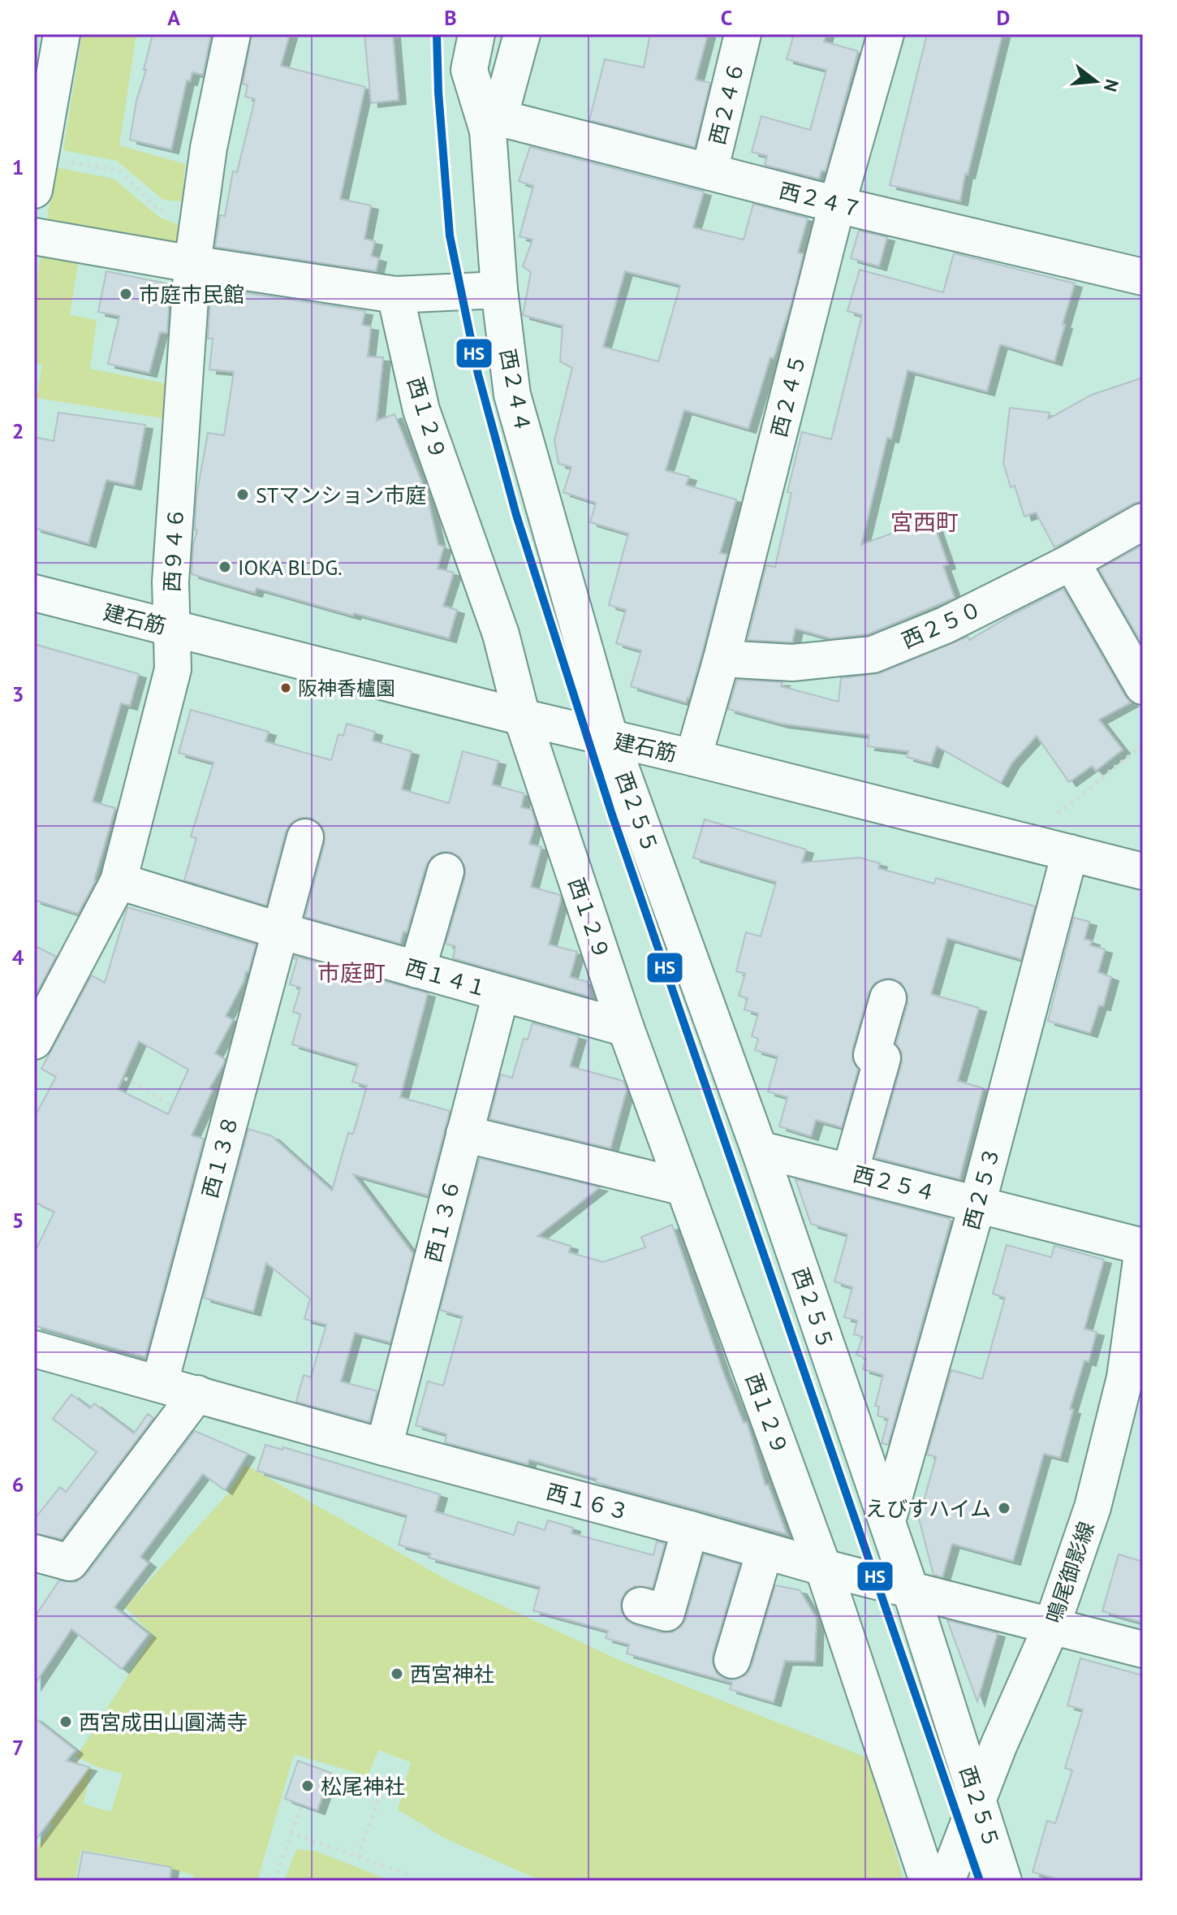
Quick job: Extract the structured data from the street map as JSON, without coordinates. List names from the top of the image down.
{
  "streets": {
    "street": [
      "西２４６",
      "西２４７",
      "西２４４",
      "西２４５",
      "西１２９",
      "西９４６",
      "建石筋",
      "西２５０",
      "西２５５",
      "西１４１",
      "西１３８",
      "西２５４",
      "西２５３",
      "西１３６",
      "西１６３",
      "鳴尾御影線"
    ]
  },
  "crossings": [
    ["西２４６", "西２４７"],
    ["西２４７", "西２４４"],
    ["西２４７", "西２４５"],
    ["西２４４", "建石筋"],
    ["西２４４", "西２５５"],
    ["西２４５", "建石筋"],
    ["西２４５", "西２５０"],
    ["西１２９", "建石筋"],
    ["西１２９", "西１４１"],
    ["西１２９", "西１６３"],
    ["西９４６", "建石筋"],
    ["西９４６", "西１４１"],
    ["建石筋", "西２５５"],
    ["建石筋", "西２５３"],
    ["西２５５", "西２５４"],
    ["西２５５", "西２５３"],
    ["西２５５", "西１６３"],
    ["西２５５", "鳴尾御影線"],
    ["西１４１", "西１３８"],
    ["西１４１", "西１３６"],
    ["西１３８", "西１６３"],
    ["西２５４", "西２５３"],
    ["西２５４", "鳴尾御影線"],
    ["西１３６", "西１６３"],
    ["西１６３", "鳴尾御影線"]
  ],
  "districts": ["宮西町", "市庭町"],
  "places": [
    "市庭市民館",
    "STマンション市庭",
    "IOKA BLDG.",
    "阪神香櫨園",
    "えびすハイム",
    "西宮神社",
    "西宮成田山圓満寺",
    "松尾神社"
  ],
  "lines": ["transit line HS"],
  "north": "right",
  "grid": {
    "columns": [
      "A",
      "B",
      "C",
      "D"
    ],
    "rows": [
      "1",
      "2",
      "3",
      "4",
      "5",
      "6",
      "7"
    ]
  }
}
